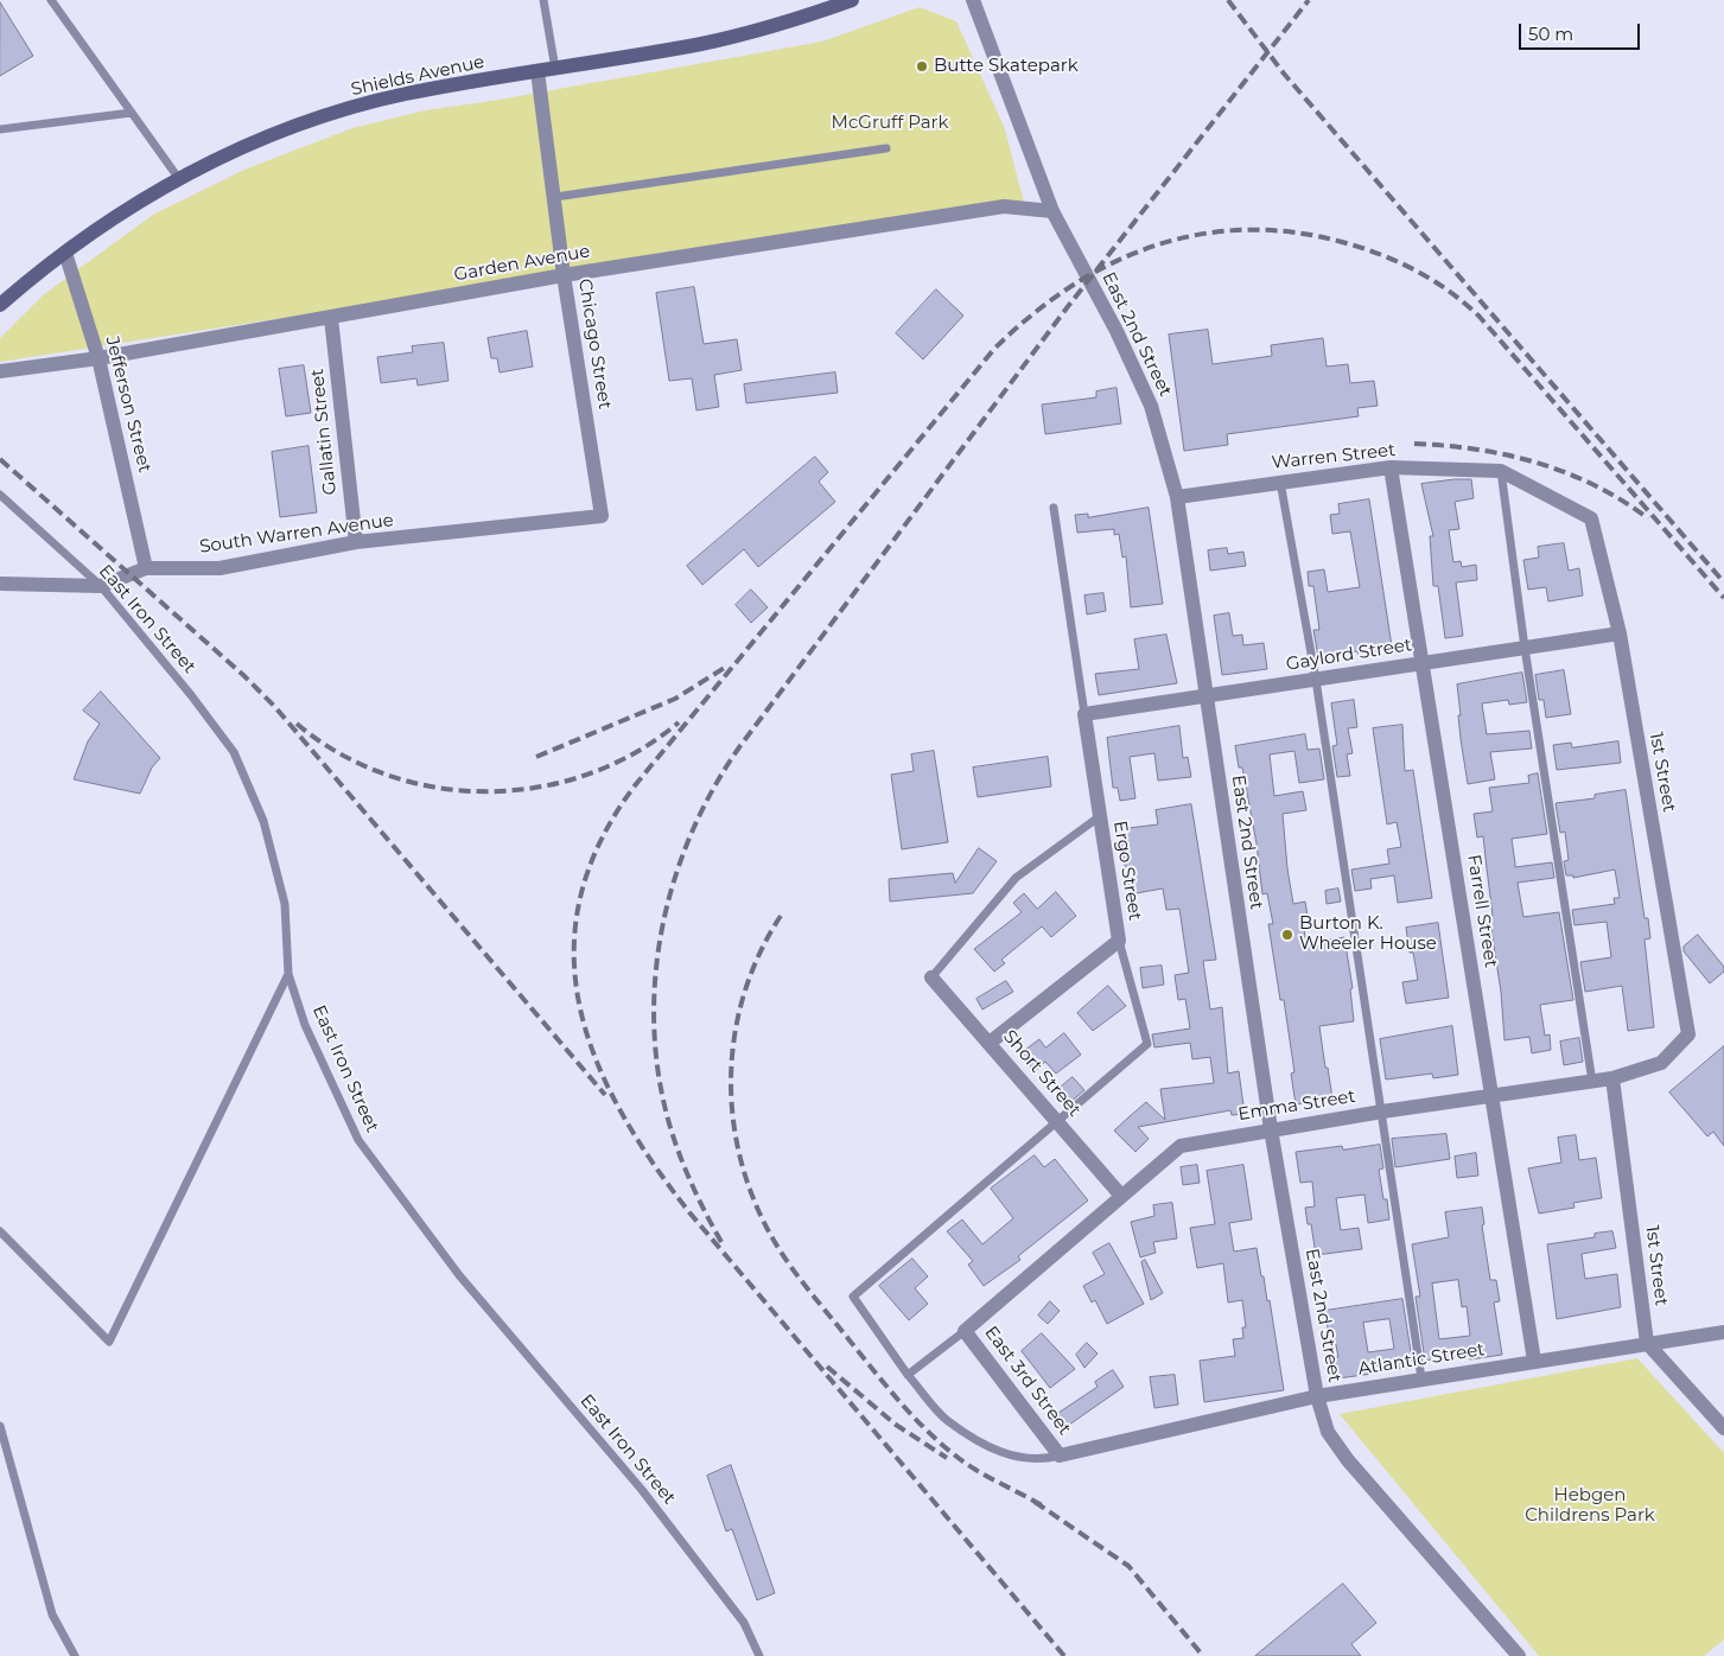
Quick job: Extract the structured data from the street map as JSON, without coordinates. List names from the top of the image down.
{
  "streets": {
    "main road": ["Shields Avenue"],
    "street": [
      "Garden Avenue",
      "East 2nd Street",
      "Chicago Street",
      "Jefferson Street",
      "Gallatin Street",
      "Warren Street",
      "South Warren Avenue",
      "Gaylord Street",
      "1st Street",
      "Ergo Street",
      "Farrell Street",
      "Short Street",
      "Emma Street",
      "Atlantic Street",
      "East 3rd Street"
    ],
    "lane": ["East Iron Street"]
  },
  "crossings": [
    ["Shields Avenue", "Chicago Street"],
    ["Shields Avenue", "Jefferson Street"],
    ["Garden Avenue", "East 2nd Street"],
    ["Garden Avenue", "Chicago Street"],
    ["Garden Avenue", "Jefferson Street"],
    ["Garden Avenue", "Gallatin Street"],
    ["East 2nd Street", "Warren Street"],
    ["East 2nd Street", "Gaylord Street"],
    ["East 2nd Street", "Emma Street"],
    ["East 2nd Street", "Atlantic Street"],
    ["Chicago Street", "South Warren Avenue"],
    ["Jefferson Street", "South Warren Avenue"],
    ["Gallatin Street", "South Warren Avenue"],
    ["Warren Street", "1st Street"],
    ["Warren Street", "Farrell Street"],
    ["South Warren Avenue", "East Iron Street"],
    ["Gaylord Street", "1st Street"],
    ["Gaylord Street", "Ergo Street"],
    ["Gaylord Street", "Farrell Street"],
    ["1st Street", "Emma Street"],
    ["1st Street", "Atlantic Street"],
    ["Ergo Street", "Short Street"],
    ["Farrell Street", "Emma Street"],
    ["Farrell Street", "Atlantic Street"],
    ["Short Street", "Emma Street"],
    ["Emma Street", "East 3rd Street"],
    ["Atlantic Street", "East 3rd Street"]
  ],
  "parks": ["McGruff Park", "Hebgen Childrens Park"],
  "places": ["Butte Skatepark", "Burton K. Wheeler House"],
  "scale_bar": "50 m"
}
